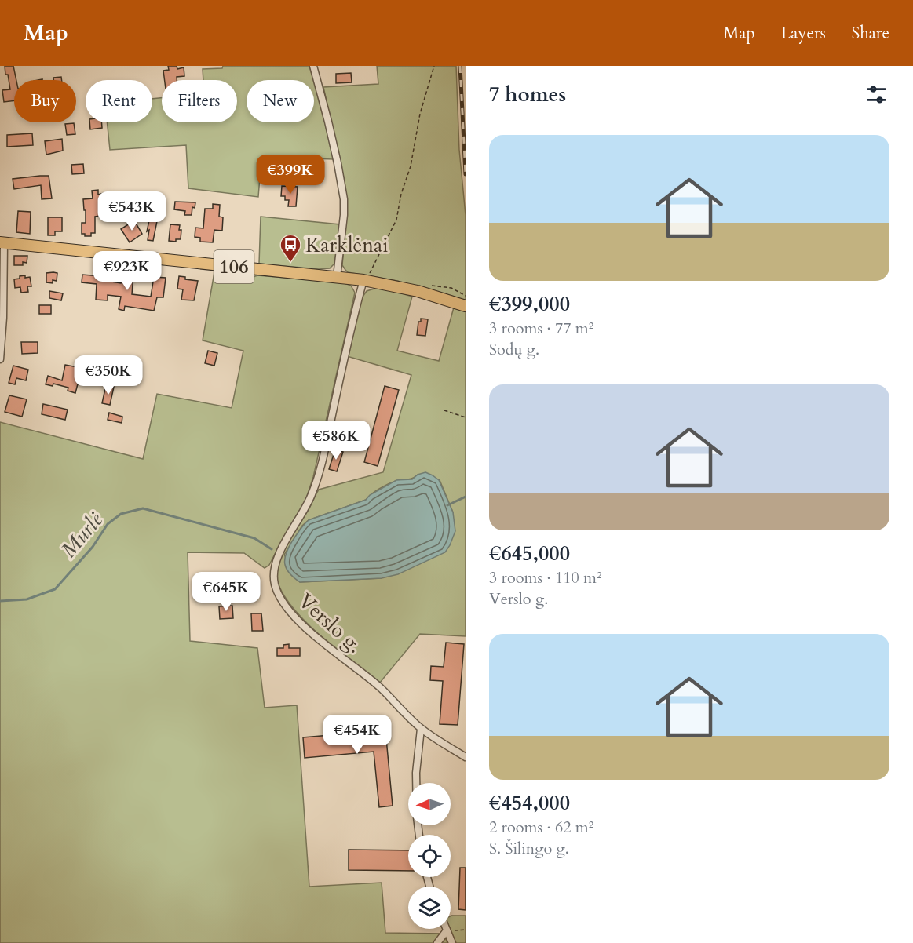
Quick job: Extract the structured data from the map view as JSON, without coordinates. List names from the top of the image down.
{
  "streets": {
    "main road": ["106"],
    "street": ["Verslo g."]
  },
  "crossings": [
    ["106", "Verslo g."]
  ],
  "water": ["Murlė"],
  "places": {
    "bus stop": ["Karklėnai"]
  },
  "north": "left",
  "page": {
    "header": "Map",
    "nav": ["Map", "Layers", "Share"],
    "heading": "7 homes",
    "chip": [
      "Buy",
      "Rent",
      "Filters",
      "New"
    ],
    "list": [
      {
        "name": "€399,000",
        "note": "3 rooms · 77 m² · Sodų g."
      },
      {
        "name": "€645,000",
        "note": "3 rooms · 110 m² · Verslo g."
      },
      {
        "name": "€454,000",
        "note": "2 rooms · 62 m² · S. Šilingo g."
      }
    ],
    "price": [
      "€399K",
      "€543K",
      "€923K",
      "€350K",
      "€586K",
      "€645K",
      "€454K"
    ]
  }
}
